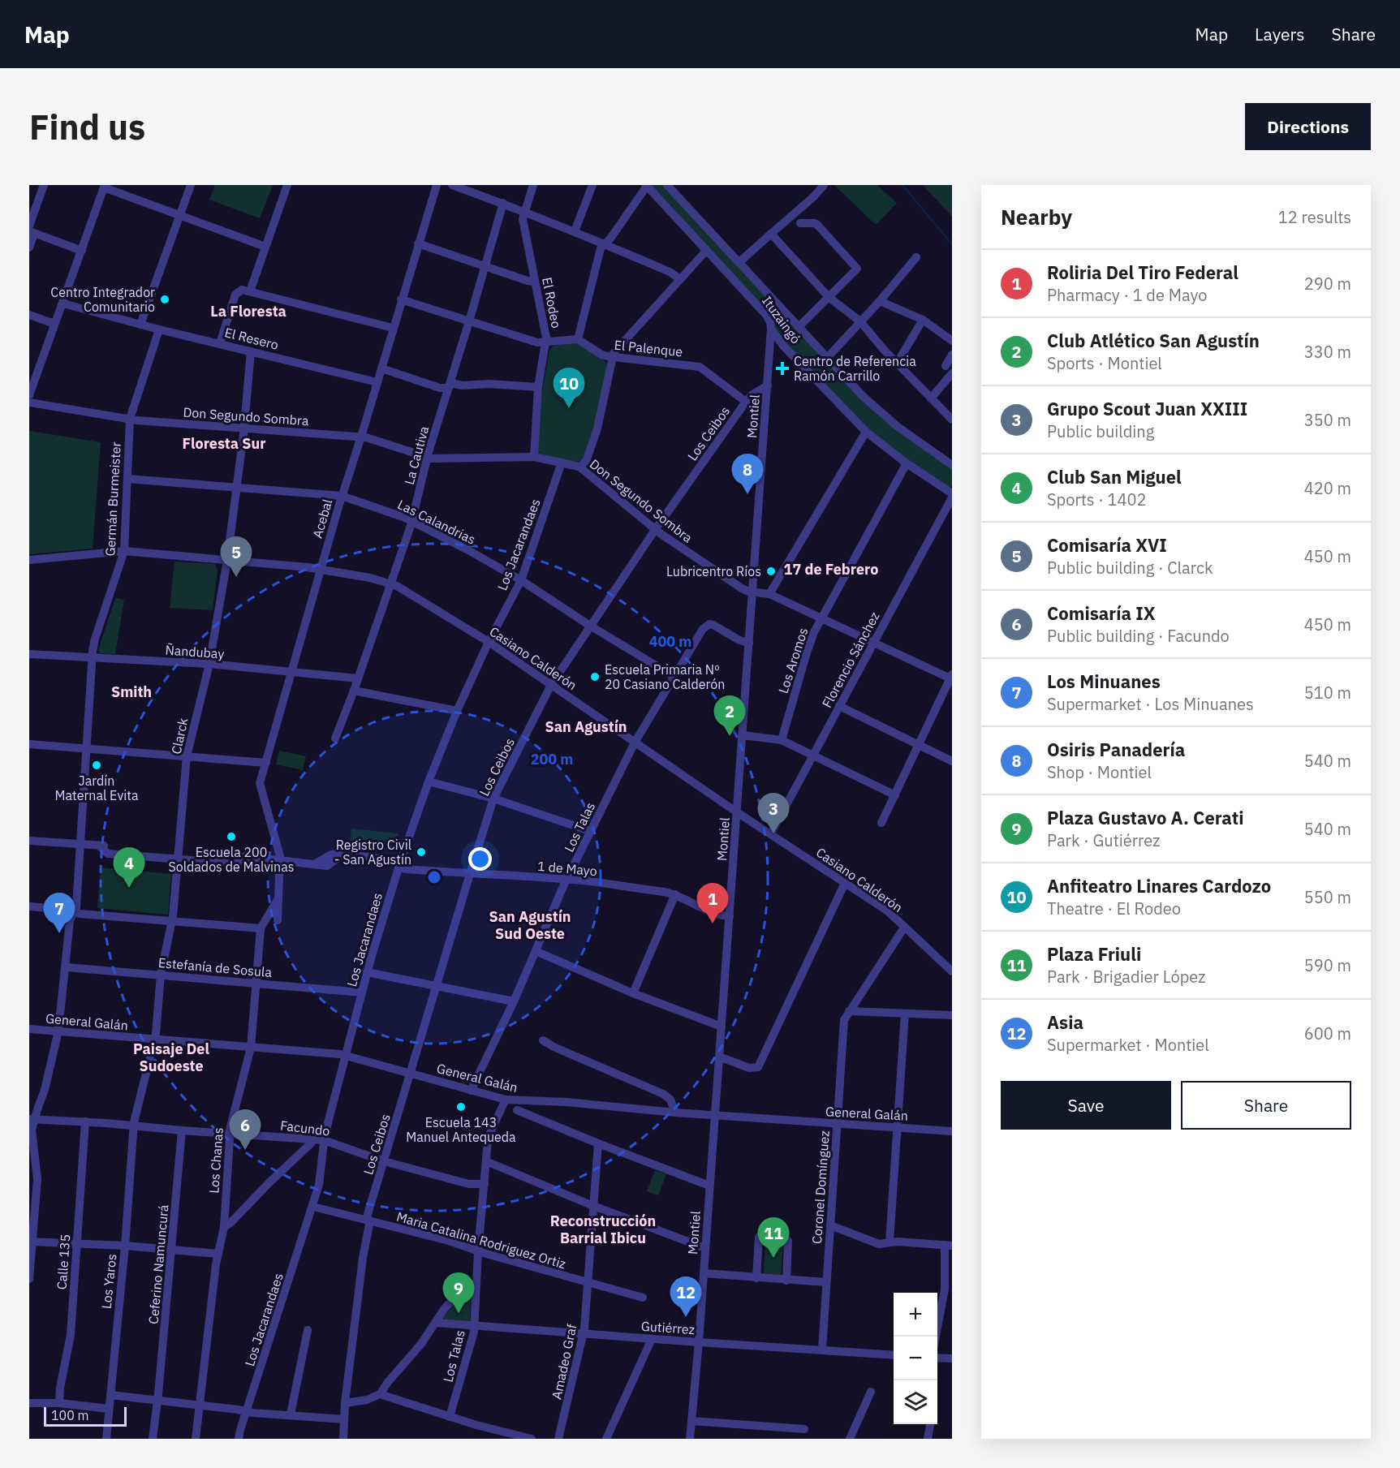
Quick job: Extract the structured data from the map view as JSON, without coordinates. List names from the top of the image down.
{
  "streets": {
    "street": [
      "El Rodeo",
      "Ituzaingó",
      "El Resero",
      "El Palenque",
      "Don Segundo Sombra",
      "Montiel",
      "Los Ceibos",
      "La Cautiva",
      "Germán Burmeister",
      "Acebal",
      "Las Calandrias",
      "Los Jacarandaes",
      "Ñandubay",
      "Casiano Calderón",
      "Florencio Sánchez",
      "Los Aromos",
      "Clarck",
      "Los Talas",
      "1 de Mayo",
      "Estefanía de Sosula",
      "General Galán",
      "Facundo",
      "Los Chanas",
      "Coronel Domínguez",
      "Maria Catalina Rodriguez Ortiz",
      "Calle 135",
      "Ceferino Namuncurá",
      "Los Yaros",
      "Gutiérrez",
      "Amadeo Graf"
    ]
  },
  "crossings": [
    ["El Rodeo", "Don Segundo Sombra"],
    ["Ituzaingó", "Montiel"],
    ["Ituzaingó", "Florencio Sánchez"],
    ["Ituzaingó", "Los Aromos"],
    ["El Resero", "Germán Burmeister"],
    ["El Resero", "Acebal"],
    ["El Resero", "Clarck"],
    ["El Palenque", "Los Ceibos"],
    ["Don Segundo Sombra", "Montiel"],
    ["Don Segundo Sombra", "Los Ceibos"],
    ["Don Segundo Sombra", "La Cautiva"],
    ["Don Segundo Sombra", "Germán Burmeister"],
    ["Don Segundo Sombra", "Acebal"],
    ["Don Segundo Sombra", "Los Jacarandaes"],
    ["Don Segundo Sombra", "Florencio Sánchez"],
    ["Don Segundo Sombra", "Los Aromos"],
    ["Don Segundo Sombra", "Clarck"],
    ["Montiel", "Los Ceibos"],
    ["Montiel", "Casiano Calderón"],
    ["Montiel", "Los Talas"],
    ["Montiel", "1 de Mayo"],
    ["Montiel", "General Galán"],
    ["Montiel", "Gutiérrez"],
    ["Los Ceibos", "Las Calandrias"],
    ["Los Ceibos", "Casiano Calderón"],
    ["Los Ceibos", "1 de Mayo"],
    ["Los Ceibos", "General Galán"],
    ["Los Ceibos", "Facundo"],
    ["Los Ceibos", "Maria Catalina Rodriguez Ortiz"],
    ["La Cautiva", "Las Calandrias"],
    ["La Cautiva", "Ñandubay"],
    ["La Cautiva", "Casiano Calderón"],
    ["Germán Burmeister", "Las Calandrias"],
    ["Germán Burmeister", "Ñandubay"],
    ["Germán Burmeister", "Casiano Calderón"],
    ["Germán Burmeister", "Estefanía de Sosula"],
    ["Germán Burmeister", "General Galán"],
    ["Germán Burmeister", "Facundo"],
    ["Acebal", "Las Calandrias"],
    ["Acebal", "Ñandubay"],
    ["Acebal", "Casiano Calderón"],
    ["Acebal", "1 de Mayo"],
    ["Acebal", "Los Chanas"],
    ["Las Calandrias", "Los Jacarandaes"],
    ["Las Calandrias", "Clarck"],
    ["Las Calandrias", "Los Talas"],
    ["Los Jacarandaes", "Casiano Calderón"],
    ["Los Jacarandaes", "1 de Mayo"],
    ["Los Jacarandaes", "Estefanía de Sosula"],
    ["Los Jacarandaes", "General Galán"],
    ["Los Jacarandaes", "Facundo"],
    ["Los Jacarandaes", "Maria Catalina Rodriguez Ortiz"],
    ["Ñandubay", "Clarck"],
    ["Casiano Calderón", "Florencio Sánchez"],
    ["Casiano Calderón", "Clarck"],
    ["Casiano Calderón", "Los Talas"],
    ["Casiano Calderón", "Coronel Domínguez"],
    ["Clarck", "Estefanía de Sosula"],
    ["Clarck", "General Galán"],
    ["Clarck", "Facundo"],
    ["Clarck", "Los Yaros"],
    ["Los Talas", "1 de Mayo"],
    ["Los Talas", "General Galán"],
    ["Los Talas", "Facundo"],
    ["Los Talas", "Maria Catalina Rodriguez Ortiz"],
    ["Los Talas", "Gutiérrez"],
    ["1 de Mayo", "Los Chanas"],
    ["Estefanía de Sosula", "Los Chanas"],
    ["General Galán", "Los Chanas"],
    ["General Galán", "Coronel Domínguez"],
    ["Facundo", "Los Chanas"],
    ["Facundo", "Calle 135"],
    ["Facundo", "Ceferino Namuncurá"],
    ["Facundo", "Los Yaros"],
    ["Coronel Domínguez", "Gutiérrez"],
    ["Maria Catalina Rodriguez Ortiz", "Amadeo Graf"],
    ["Gutiérrez", "Amadeo Graf"]
  ],
  "districts": [
    "La Floresta",
    "Floresta Sur",
    "17 de Febrero",
    "Smith",
    "San Agustín",
    "San Agustín Sud Oeste",
    "Paisaje Del Sudoeste",
    "Reconstrucción Barrial Ibicu"
  ],
  "places": {
    "other": [
      "Centro Integrador Comunitario",
      "Lubricentro Ríos",
      "Escuela Primaria Nº 20 Casiano Calderón",
      "Jardín Maternal Evita",
      "Escuela 200 Soldados de Malvinas",
      "Registro Civil - San Agustín",
      "Escuela 143 Manuel Antequeda"
    ],
    "health": ["Centro de Referencia Ramón Carrillo"]
  },
  "scale_bar": "100 m",
  "page": {
    "header": "Map",
    "nav": ["Map", "Layers", "Share"],
    "buttons": [
      "Directions",
      ["Save", "Share"]
    ],
    "title": "Find us",
    "heading": ["Nearby", "12 results"],
    "list": [
      {
        "mark": "1",
        "name": "Roliria Del Tiro Federal",
        "note": "Pharmacy · 1 de Mayo",
        "value": "290 m"
      },
      {
        "mark": "2",
        "name": "Club Atlético San Agustín",
        "note": "Sports · Montiel",
        "value": "330 m"
      },
      {
        "mark": "3",
        "name": "Grupo Scout Juan XXIII",
        "note": "Public building",
        "value": "350 m"
      },
      {
        "mark": "4",
        "name": "Club San Miguel",
        "note": "Sports · 1402",
        "value": "420 m"
      },
      {
        "mark": "5",
        "name": "Comisaría XVI",
        "note": "Public building · Clarck",
        "value": "450 m"
      },
      {
        "mark": "6",
        "name": "Comisaría IX",
        "note": "Public building · Facundo",
        "value": "450 m"
      },
      {
        "mark": "7",
        "name": "Los Minuanes",
        "note": "Supermarket · Los Minuanes",
        "value": "510 m"
      },
      {
        "mark": "8",
        "name": "Osiris Panadería",
        "note": "Shop · Montiel",
        "value": "540 m"
      },
      {
        "mark": "9",
        "name": "Plaza Gustavo A. Cerati",
        "note": "Park · Gutiérrez",
        "value": "540 m"
      },
      {
        "mark": "10",
        "name": "Anfiteatro Linares Cardozo",
        "note": "Theatre · El Rodeo",
        "value": "550 m"
      },
      {
        "mark": "11",
        "name": "Plaza Friuli",
        "note": "Park · Brigadier López",
        "value": "590 m"
      },
      {
        "mark": "12",
        "name": "Asia",
        "note": "Supermarket · Montiel",
        "value": "600 m"
      }
    ],
    "pins": [
      "10",
      "8",
      "5",
      "2",
      "3",
      "4",
      "1",
      "7",
      "6",
      "11",
      "9",
      "12"
    ],
    "map_buttons": ["+", "−"],
    "scale": "100 m"
  },
  "rings": ["400 m", "200 m"]
}
